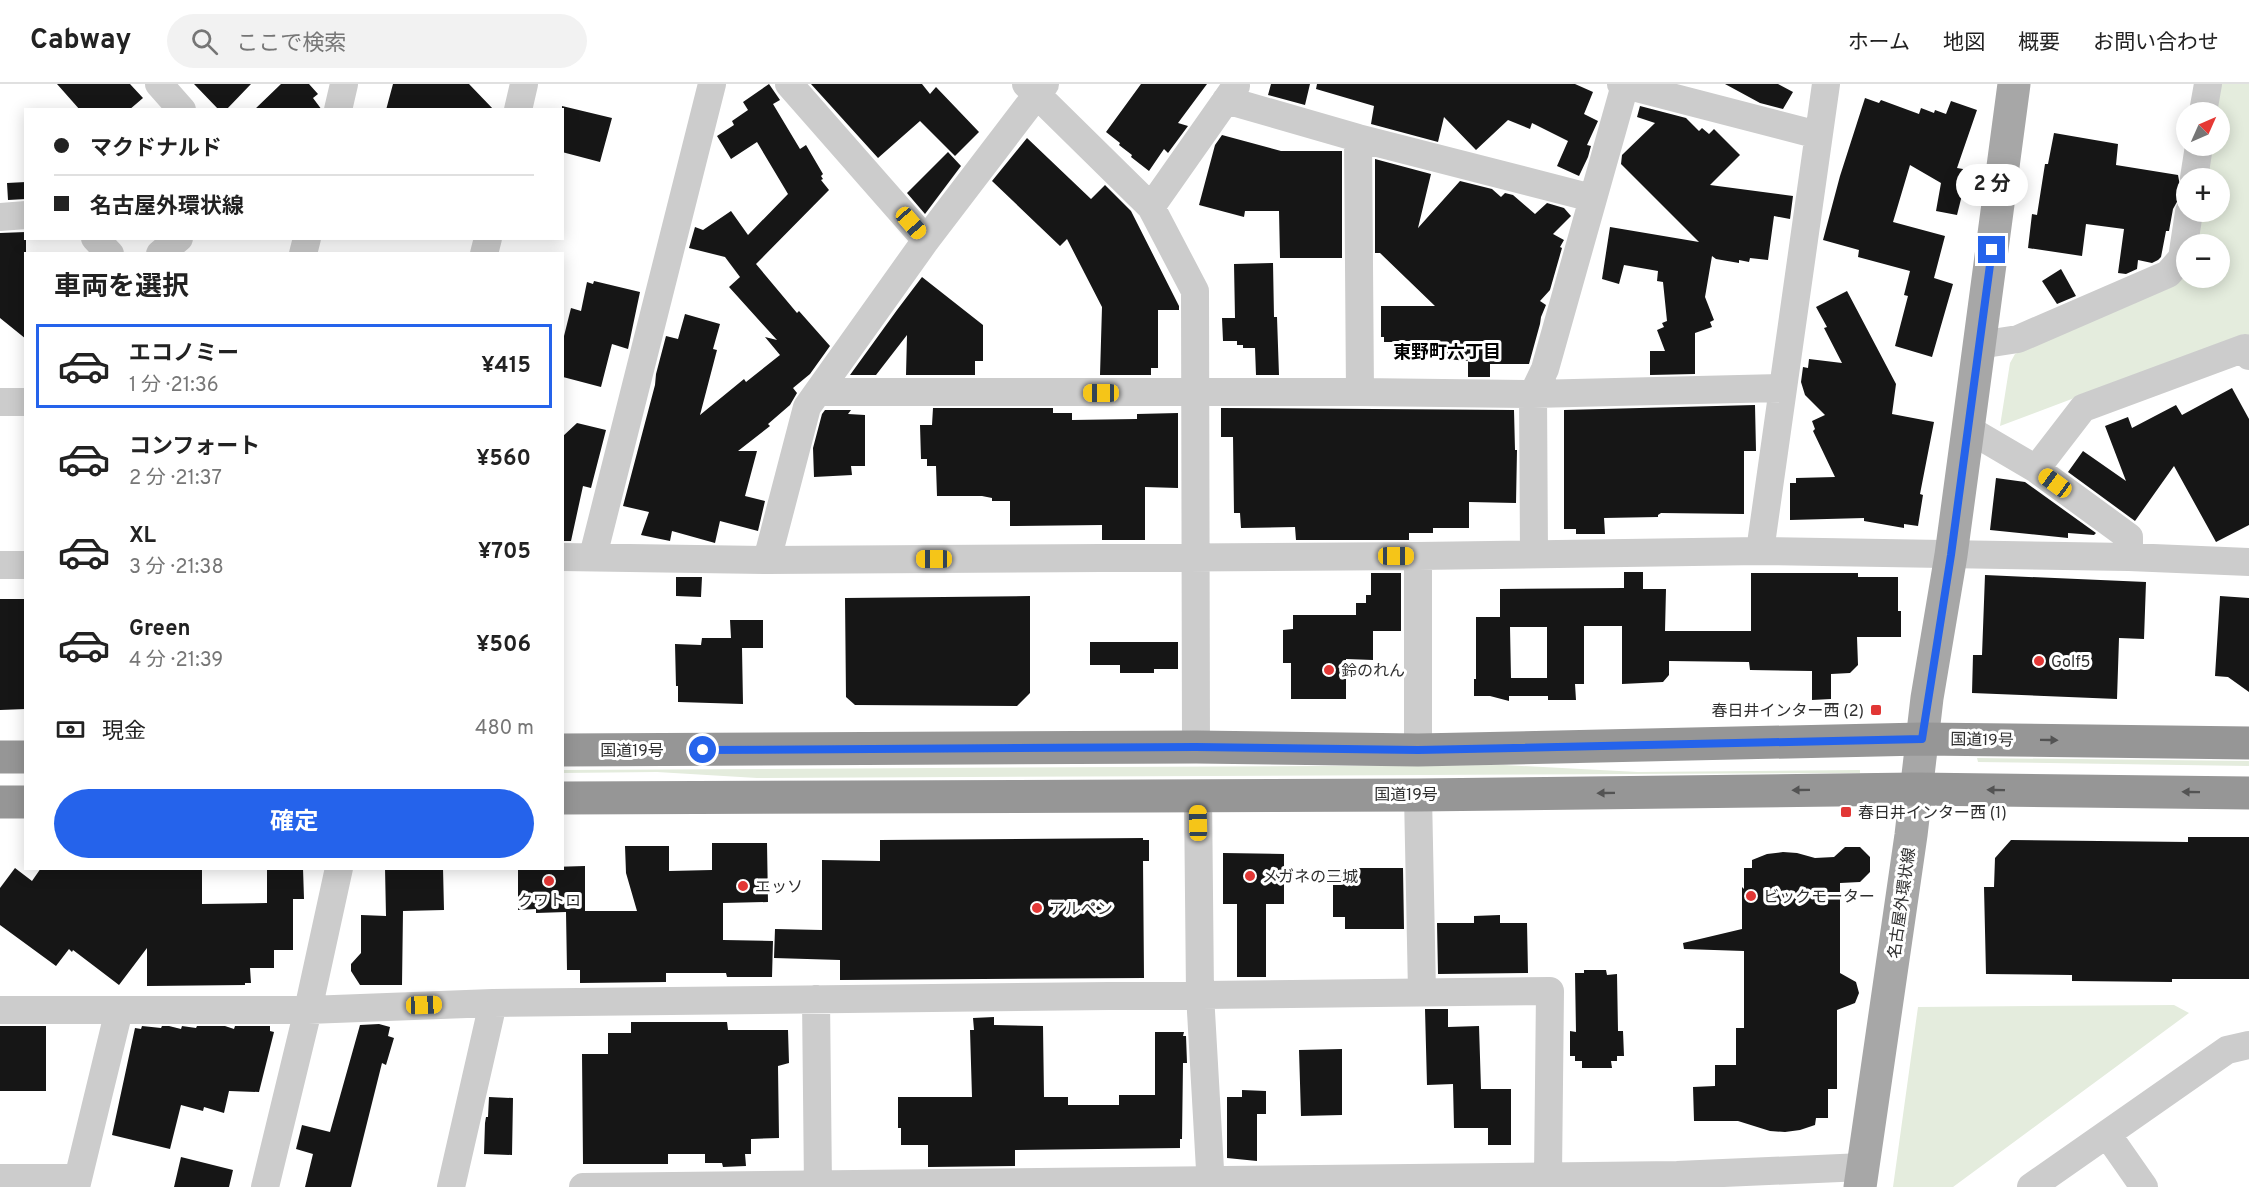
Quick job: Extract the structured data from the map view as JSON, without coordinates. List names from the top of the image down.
{
  "streets": {
    "highway": ["国道19号"],
    "main road": ["名古屋外環状線"]
  },
  "crossings": [
    ["国道19号", "名古屋外環状線"]
  ],
  "districts": ["東野町六丁目"],
  "places": {
    "other": [
      "Golf5",
      "鈴のれん",
      "メガネの三城",
      "クワトロ",
      "エッソ",
      "ビックモーター",
      "アルペン"
    ],
    "transit": ["春日井インター西 (2)", "春日井インター西 (1)"]
  },
  "north": "top right",
  "page": {
    "header": "Cabway",
    "search": "ここで検索",
    "nav": [
      "ホーム",
      "地図",
      "概要",
      "お問い合わせ"
    ],
    "map_buttons": ["+", "−"],
    "banner": ["マクドナルド", "名古屋外環状線"],
    "bubble": "2 分",
    "heading": "車両を選択",
    "list": [
      {
        "name": "エコノミー",
        "note": "1 分 · 21:36",
        "value": "¥415"
      },
      {
        "name": "コンフォート",
        "note": "2 分 · 21:37",
        "value": "¥560"
      },
      {
        "name": "XL",
        "note": "3 分 · 21:38",
        "value": "¥705"
      },
      {
        "name": "Green",
        "note": "4 分 · 21:39",
        "value": "¥506"
      }
    ],
    "pay": ["現金", "480 m"],
    "buttons": "確定"
  }
}
